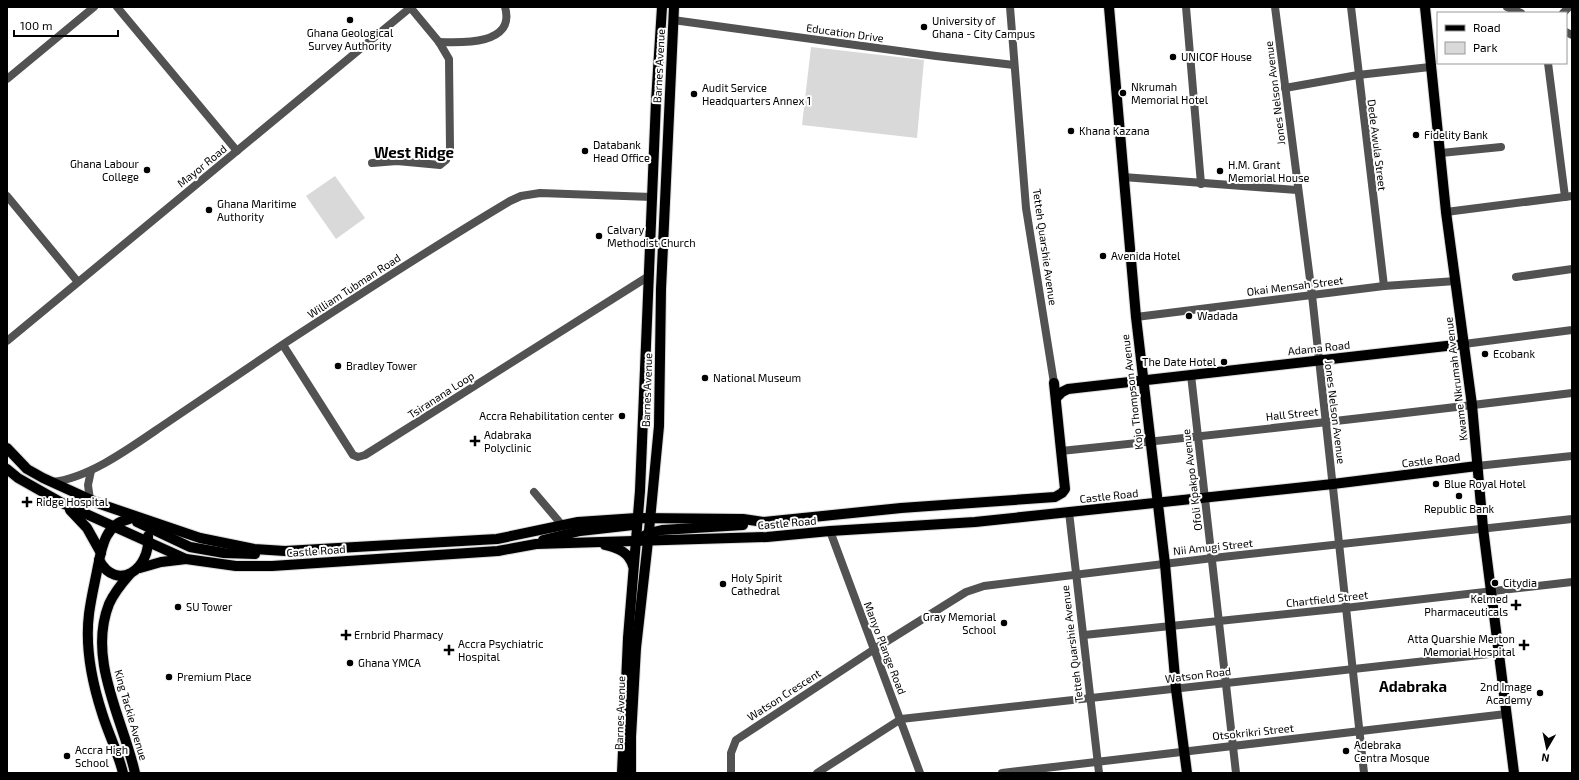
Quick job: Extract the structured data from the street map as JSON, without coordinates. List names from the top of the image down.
{
  "streets": {
    "main road": [
      "Barnes Avenue",
      "Tetteh Quarshie Avenue",
      "Adama Road",
      "Kwame Nkrumah Avenue",
      "Kojo Thompson Avenue",
      "Castle Road",
      "King Tackie Avenue"
    ],
    "street": [
      "Education Drive",
      "Jones Nelson Avenue",
      "Dede Awula Street",
      "Mayor Road",
      "William Tubman Road",
      "Okai Mensah Street",
      "Tsiranana Loop",
      "Hall Street",
      "Ofoli Kpakpo Avenue",
      "Nii Amugi Street",
      "Chartfield Street",
      "Manyo Plange Road",
      "Watson Road",
      "Watson Crescent",
      "Otsokrikri Street"
    ]
  },
  "crossings": [
    ["Education Drive", "Barnes Avenue"],
    ["Education Drive", "Tetteh Quarshie Avenue"],
    ["Barnes Avenue", "William Tubman Road"],
    ["Barnes Avenue", "Tsiranana Loop"],
    ["Barnes Avenue", "Castle Road"],
    ["Jones Nelson Avenue", "Okai Mensah Street"],
    ["Jones Nelson Avenue", "Adama Road"],
    ["Jones Nelson Avenue", "Hall Street"],
    ["Jones Nelson Avenue", "Castle Road"],
    ["Jones Nelson Avenue", "Nii Amugi Street"],
    ["Jones Nelson Avenue", "Chartfield Street"],
    ["Jones Nelson Avenue", "Watson Road"],
    ["Jones Nelson Avenue", "Otsokrikri Street"],
    ["Dede Awula Street", "Okai Mensah Street"],
    ["Tetteh Quarshie Avenue", "Adama Road"],
    ["Tetteh Quarshie Avenue", "Hall Street"],
    ["Tetteh Quarshie Avenue", "Castle Road"],
    ["Tetteh Quarshie Avenue", "Nii Amugi Street"],
    ["Tetteh Quarshie Avenue", "Chartfield Street"],
    ["Tetteh Quarshie Avenue", "Watson Road"],
    ["Tetteh Quarshie Avenue", "Otsokrikri Street"],
    ["William Tubman Road", "Tsiranana Loop"],
    ["William Tubman Road", "Castle Road"],
    ["Okai Mensah Street", "Kwame Nkrumah Avenue"],
    ["Okai Mensah Street", "Kojo Thompson Avenue"],
    ["Adama Road", "Kwame Nkrumah Avenue"],
    ["Adama Road", "Kojo Thompson Avenue"],
    ["Adama Road", "Ofoli Kpakpo Avenue"],
    ["Kwame Nkrumah Avenue", "Hall Street"],
    ["Kwame Nkrumah Avenue", "Castle Road"],
    ["Kwame Nkrumah Avenue", "Nii Amugi Street"],
    ["Kwame Nkrumah Avenue", "Chartfield Street"],
    ["Kwame Nkrumah Avenue", "Watson Road"],
    ["Kwame Nkrumah Avenue", "Otsokrikri Street"],
    ["Kojo Thompson Avenue", "Hall Street"],
    ["Kojo Thompson Avenue", "Castle Road"],
    ["Kojo Thompson Avenue", "Nii Amugi Street"],
    ["Kojo Thompson Avenue", "Chartfield Street"],
    ["Kojo Thompson Avenue", "Watson Road"],
    ["Kojo Thompson Avenue", "Otsokrikri Street"],
    ["Hall Street", "Ofoli Kpakpo Avenue"],
    ["Castle Road", "Ofoli Kpakpo Avenue"],
    ["Castle Road", "Manyo Plange Road"],
    ["Castle Road", "King Tackie Avenue"],
    ["Ofoli Kpakpo Avenue", "Nii Amugi Street"],
    ["Ofoli Kpakpo Avenue", "Chartfield Street"],
    ["Ofoli Kpakpo Avenue", "Watson Road"],
    ["Ofoli Kpakpo Avenue", "Otsokrikri Street"],
    ["Nii Amugi Street", "Manyo Plange Road"],
    ["Nii Amugi Street", "Watson Crescent"],
    ["Manyo Plange Road", "Watson Road"],
    ["Manyo Plange Road", "Watson Crescent"]
  ],
  "districts": ["West Ridge", "Adabraka"],
  "places": {
    "other": [
      "Ghana Geological Survey Authority",
      "University of Ghana - City Campus",
      "UNICOF House",
      "Nkrumah Memorial Hotel",
      "Audit Service Headquarters Annex 1",
      "Khana Kazana",
      "Fidelity Bank",
      "Databank Head Office",
      "Ghana Labour College",
      "H.M. Grant Memorial House",
      "Ghana Maritime Authority",
      "Calvary Methodist Church",
      "Avenida Hotel",
      "Wadada",
      "Ecobank",
      "The Date Hotel",
      "Bradley Tower",
      "National Museum",
      "Accra Rehabilitation center",
      "Blue Royal Hotel",
      "Republic Bank",
      "Citydia",
      "Holy Spirit Cathedral",
      "SU Tower",
      "Gray Memorial School",
      "Ghana YMCA",
      "Premium Place",
      "2nd Image Academy",
      "Adebraka Centra Mosque",
      "Accra High School"
    ],
    "health": [
      "Adabraka Polyclinic",
      "Ridge Hospital",
      "Kelmed Pharmaceuticals",
      "Ernbrid Pharmacy",
      "Atta Quarshie Merton Memorial Hospital",
      "Accra Psychiatric Hospital"
    ]
  },
  "legend": ["Road", "Park"],
  "scale_bar": "100 m",
  "north": "bottom"
}
